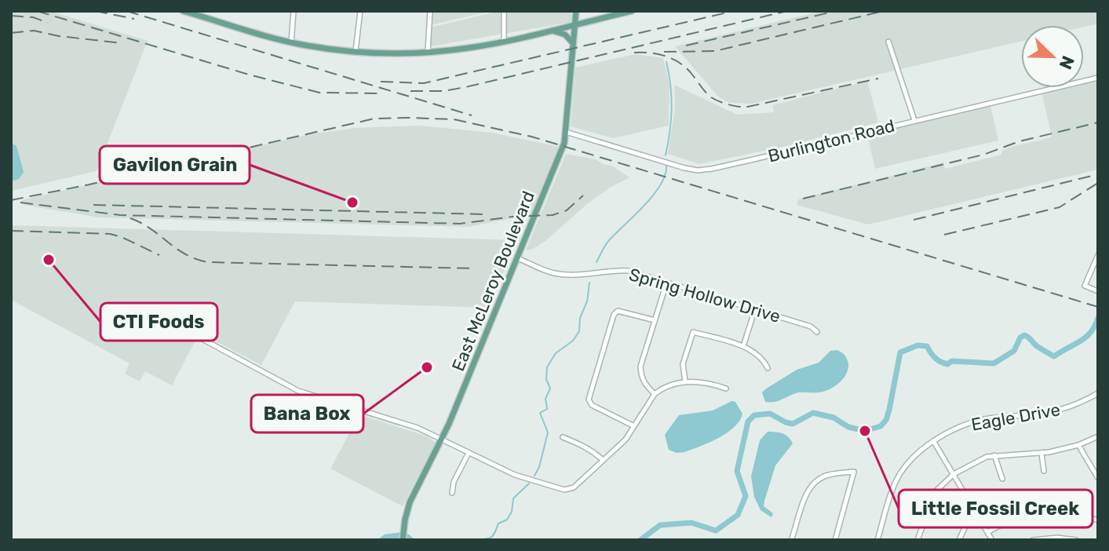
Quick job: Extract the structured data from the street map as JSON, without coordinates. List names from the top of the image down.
{
  "streets": {
    "main road": ["East McLeroy Boulevard"],
    "street": ["Burlington Road", "Spring Hollow Drive", "Eagle Drive"]
  },
  "crossings": [
    ["Burlington Road", "East McLeroy Boulevard"],
    ["East McLeroy Boulevard", "Spring Hollow Drive"]
  ],
  "places": [
    "Gavilon Grain",
    "CTI Foods",
    "Bana Box",
    "Little Fossil Creek"
  ],
  "north": "bottom right"
}
